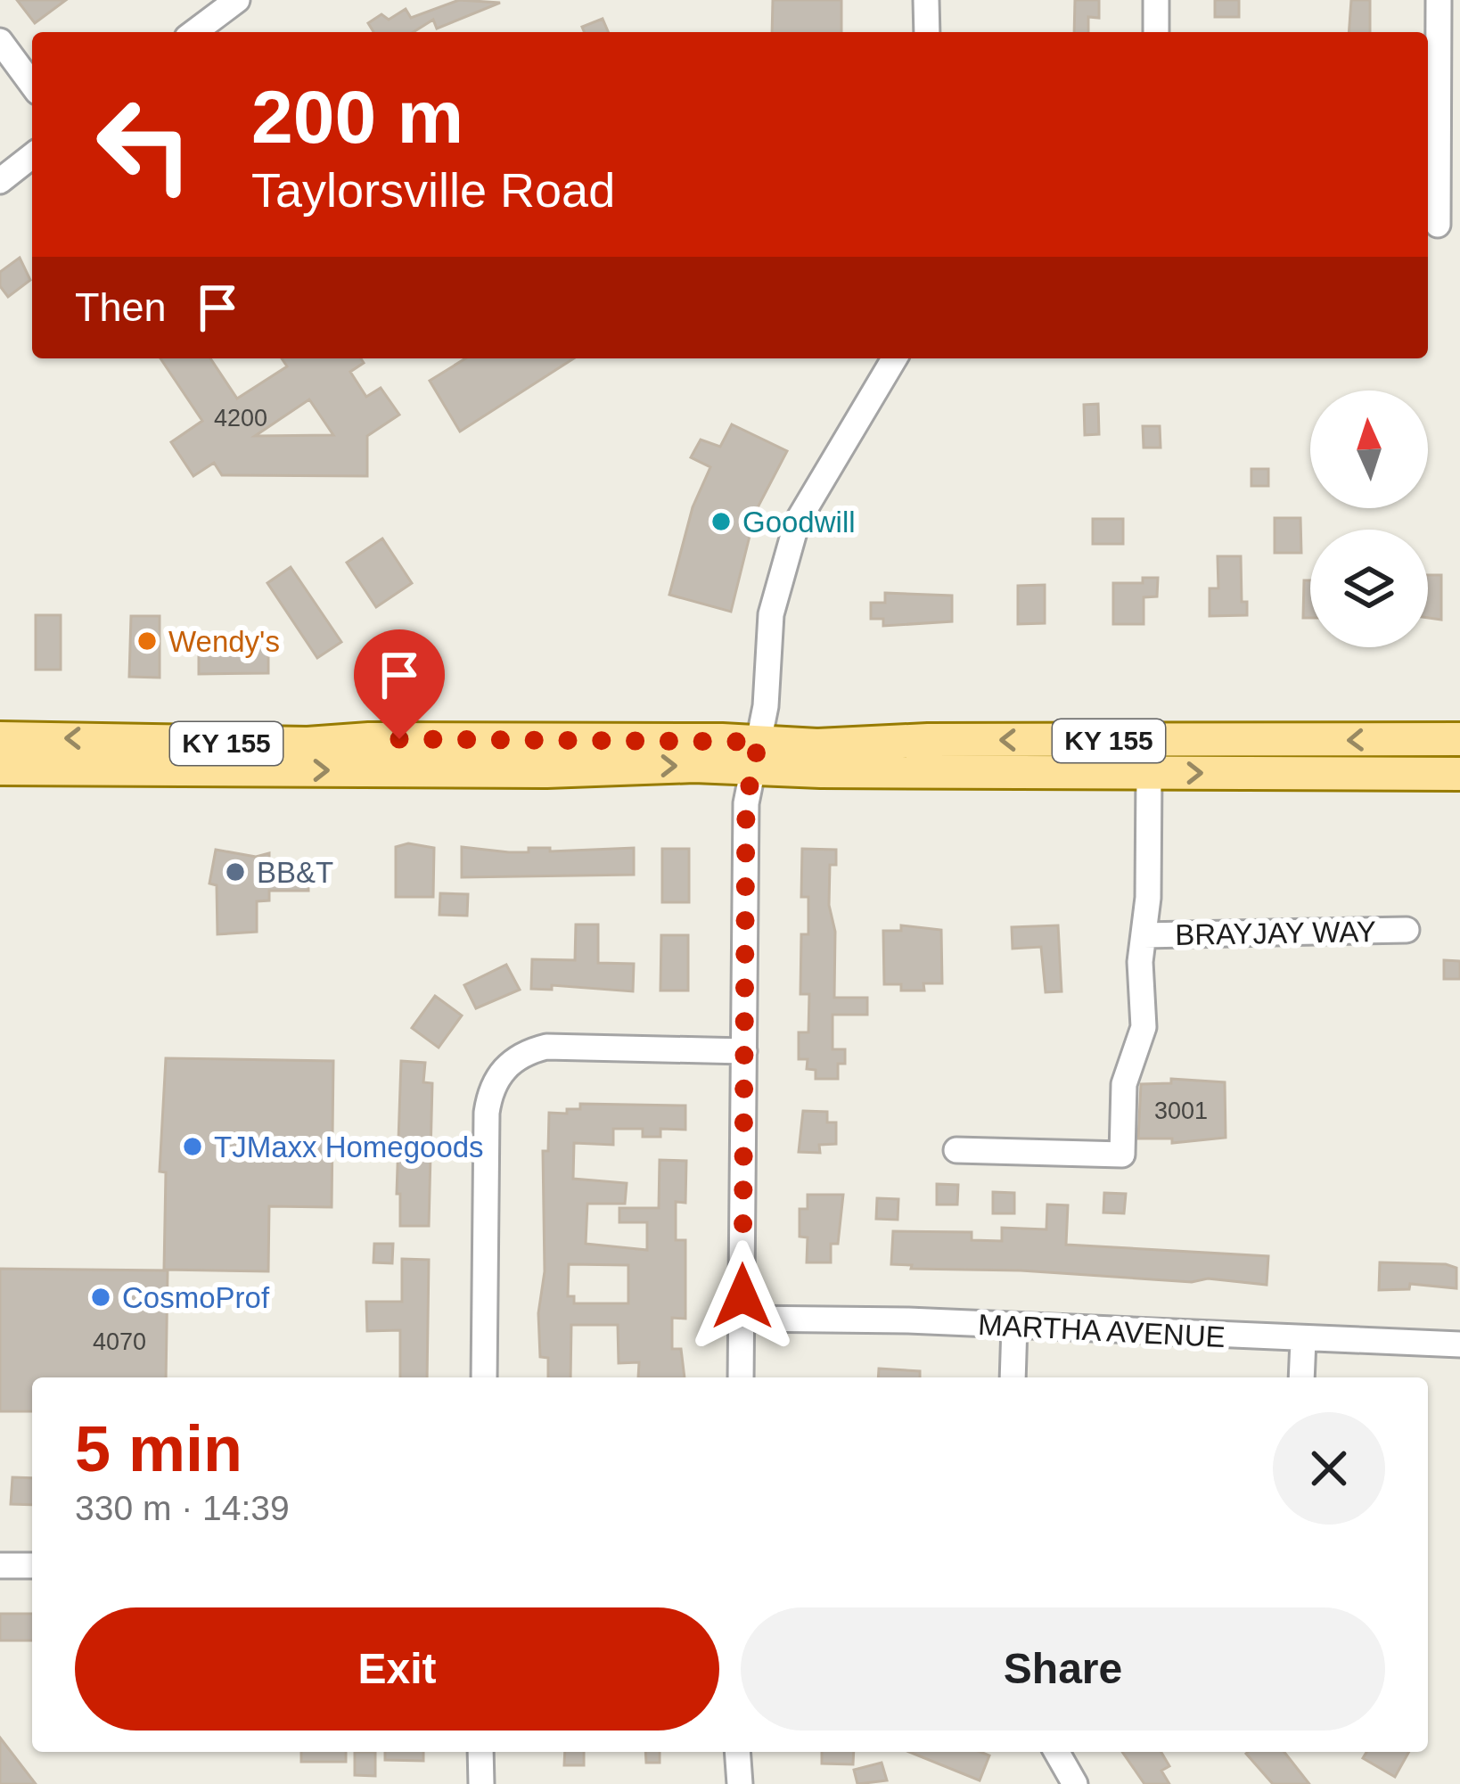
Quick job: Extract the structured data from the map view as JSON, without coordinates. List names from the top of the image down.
{
  "streets": {
    "main road": ["KY 155"],
    "street": ["BRAYJAY WAY", "MARTHA AVENUE"]
  },
  "places": [
    "Goodwill",
    "Wendy's",
    "BB&T",
    "TJMaxx Homegoods",
    "CosmoProf"
  ],
  "house_numbers": ["4200", "3001", "4070"],
  "north": "top",
  "page": {
    "turn": ["200 m", "Taylorsville Road"],
    "then": "Then",
    "heading": ["5 min", "330 m · 14:39"],
    "buttons": ["Exit", "Share"]
  }
}
